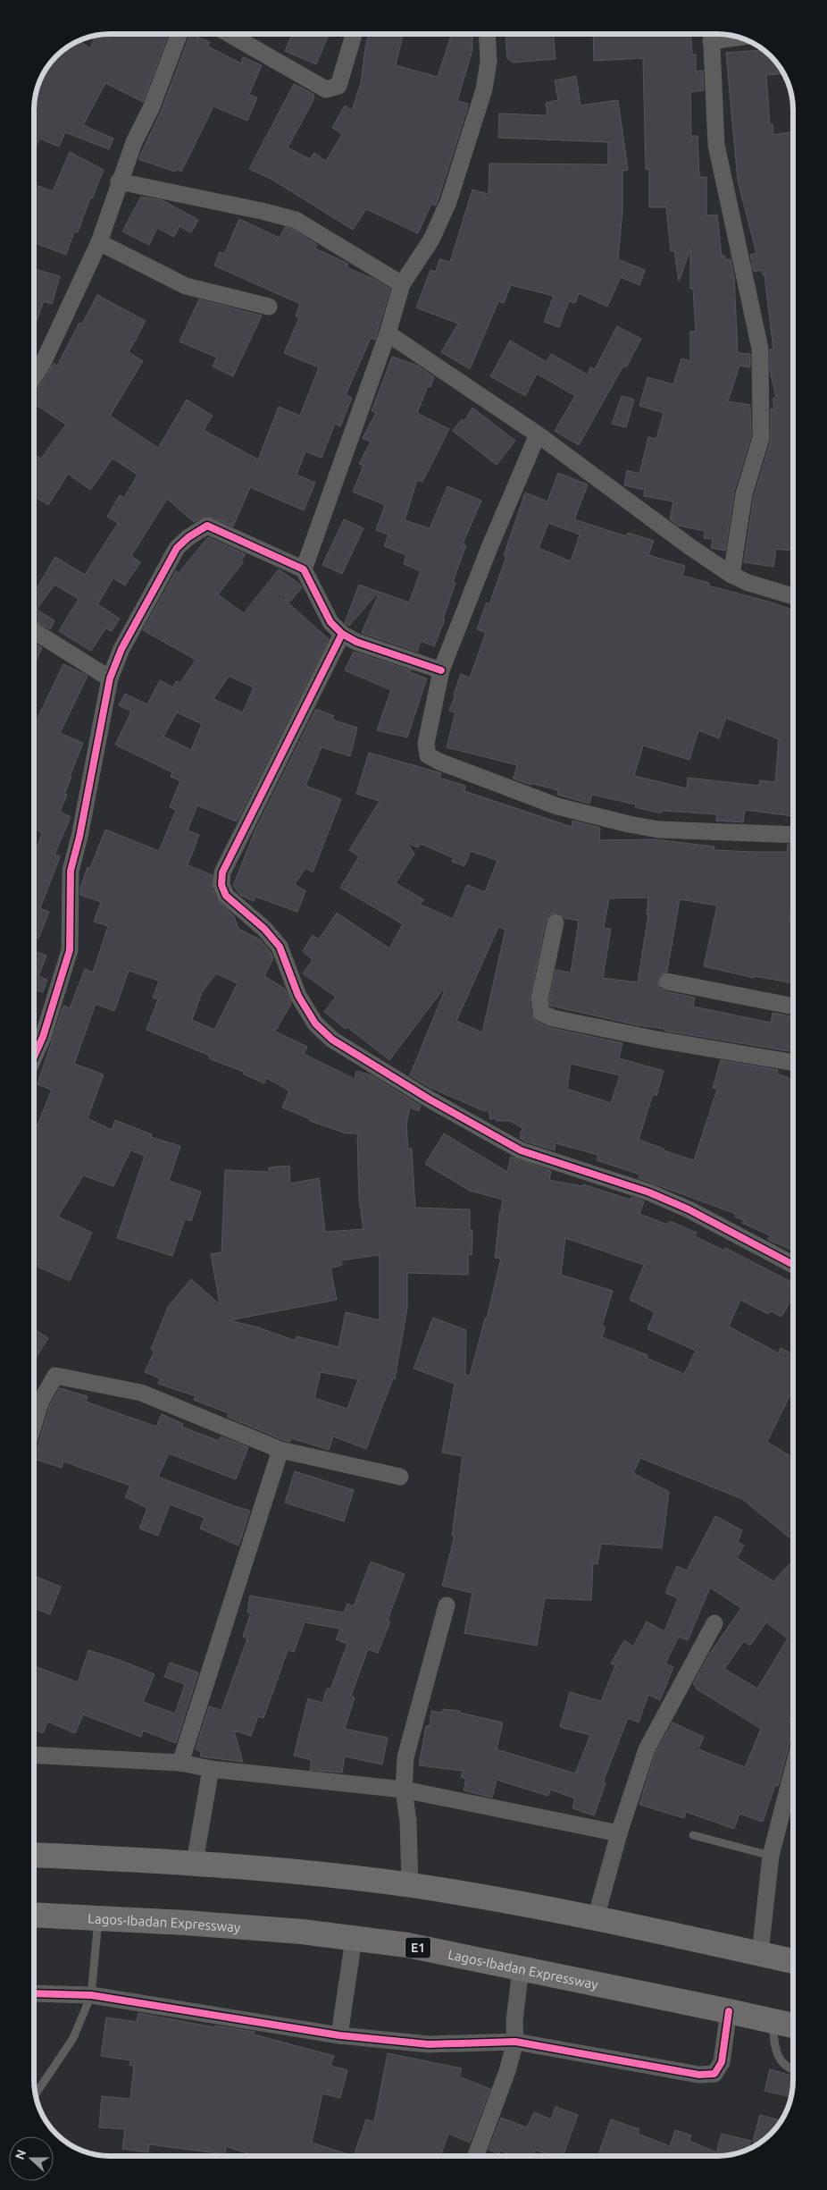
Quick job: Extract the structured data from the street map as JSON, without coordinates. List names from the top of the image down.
{
  "streets": {
    "highway": ["Lagos-Ibadan Expressway", "E1"]
  },
  "north": "left"
}
